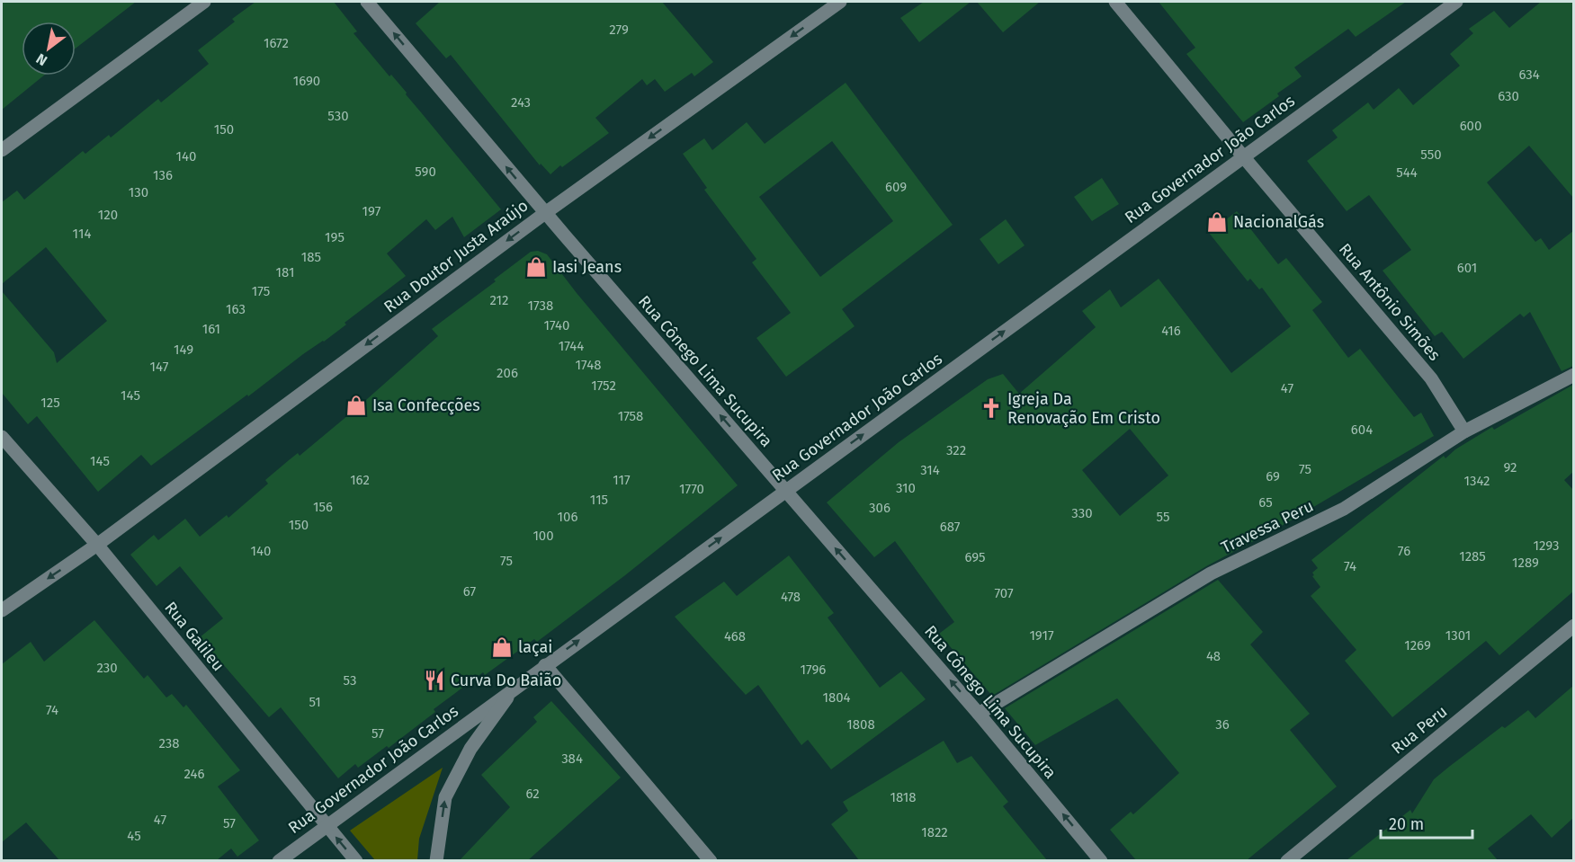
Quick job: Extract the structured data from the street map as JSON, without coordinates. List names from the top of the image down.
{
  "streets": {
    "street": [
      "Rua Governador João Carlos",
      "Rua Doutor Justa Araújo",
      "Rua Antônio Simões",
      "Rua Cônego Lima Sucupira",
      "Travessa Peru",
      "Rua Galileu",
      "Rua Peru"
    ]
  },
  "crossings": [
    ["Rua Governador João Carlos", "Rua Antônio Simões"],
    ["Rua Governador João Carlos", "Rua Cônego Lima Sucupira"],
    ["Rua Governador João Carlos", "Rua Galileu"],
    ["Rua Doutor Justa Araújo", "Rua Cônego Lima Sucupira"],
    ["Rua Doutor Justa Araújo", "Rua Galileu"],
    ["Rua Antônio Simões", "Travessa Peru"],
    ["Rua Cônego Lima Sucupira", "Travessa Peru"]
  ],
  "one_way": ["Rua Governador João Carlos", "Rua Doutor Justa Araújo", "Rua Cônego Lima Sucupira"],
  "places": {
    "shop": [
      "NacionalGás",
      "Iasi Jeans",
      "Isa Confecções",
      "laçai"
    ],
    "church": ["Igreja Da Renovação Em Cristo"],
    "restaurant": ["Curva Do Baião"]
  },
  "house_numbers": [
    "279",
    "1672",
    "634",
    "1690",
    "630",
    "243",
    "530",
    "600",
    "150",
    "550",
    "140",
    "590",
    "544",
    "136",
    "609",
    "130",
    "197",
    "120",
    "114",
    "195",
    "185",
    "601",
    "181",
    "175",
    "212",
    "1738",
    "163",
    "1740",
    "161",
    "416",
    "1744",
    "149",
    "1748",
    "147",
    "206",
    "1752",
    "47",
    "145",
    "125",
    "1758",
    "604",
    "322",
    "145",
    "92",
    "75",
    "314",
    "69",
    "162",
    "117",
    "1342",
    "310",
    "1770",
    "115",
    "65",
    "156",
    "306",
    "330",
    "106",
    "55",
    "150",
    "687",
    "100",
    "1293",
    "140",
    "76",
    "1285",
    "695",
    "75",
    "1289",
    "74",
    "67",
    "707",
    "478",
    "1917",
    "1301",
    "468",
    "1269",
    "48",
    "230",
    "1796",
    "53",
    "1804",
    "51",
    "74",
    "1808",
    "36",
    "57",
    "238",
    "384",
    "246",
    "62",
    "1818",
    "47",
    "57",
    "1822",
    "45"
  ],
  "scale_bar": "20 m",
  "north": "bottom left"
}
